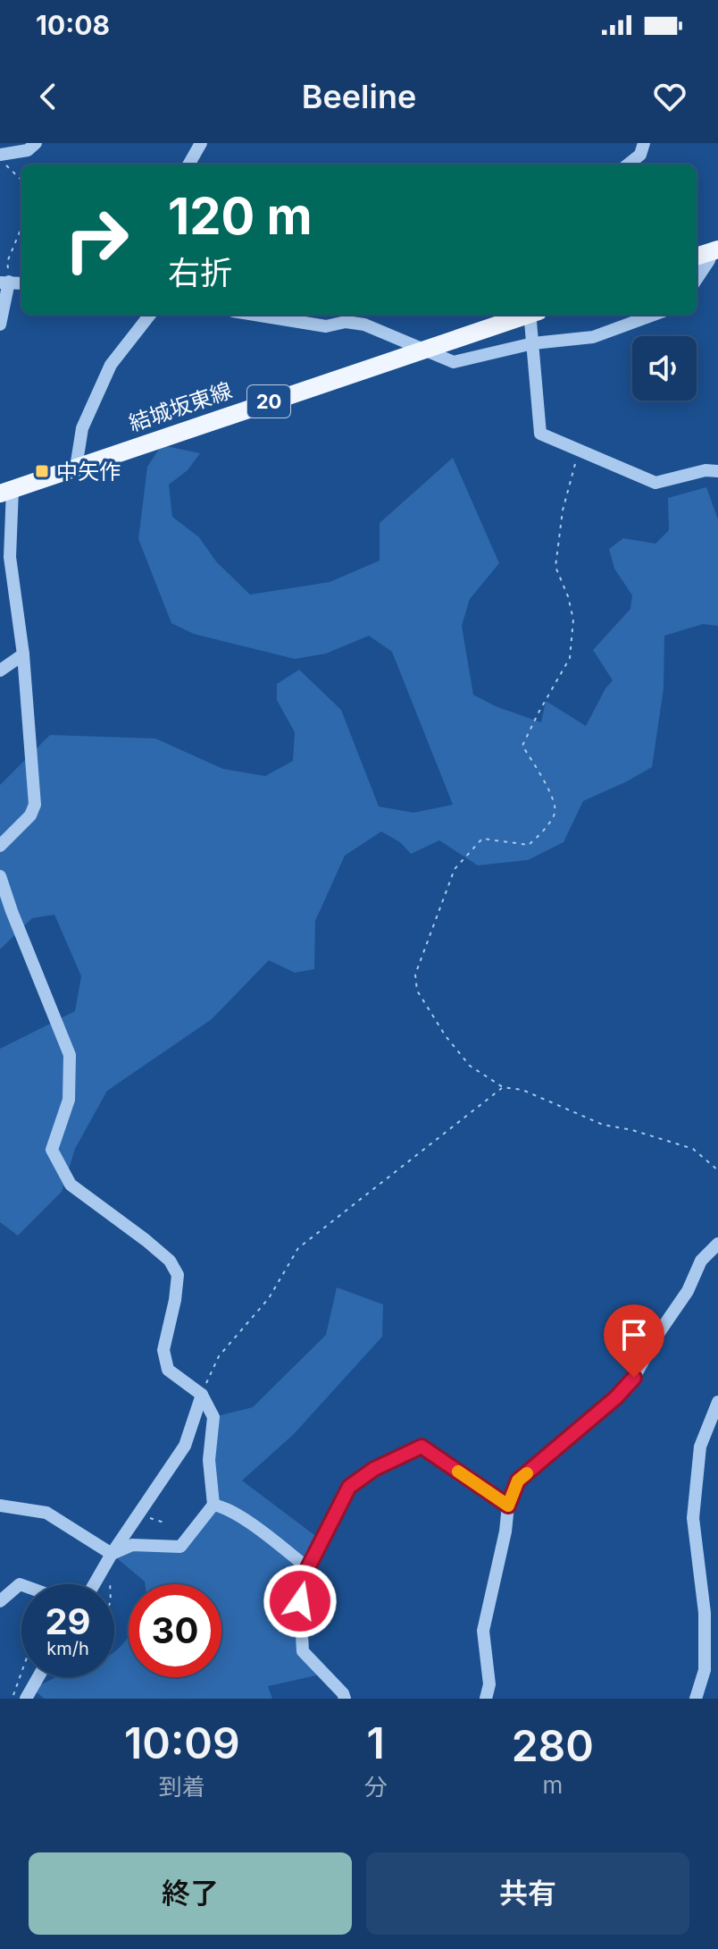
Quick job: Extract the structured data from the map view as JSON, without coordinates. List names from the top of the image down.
{
  "streets": {
    "main road": ["20", "結城坂東線"]
  },
  "places": {
    "transit": ["中矢作"]
  },
  "page": {
    "status": "10:08",
    "header": "Beeline",
    "turn": ["120 m", "右折"],
    "speed": "29 km/h",
    "limit": "30",
    "eta": [
      "10:09",
      "到着",
      "1",
      "分",
      "280",
      "m"
    ],
    "buttons": ["終了", "共有"]
  }
}
